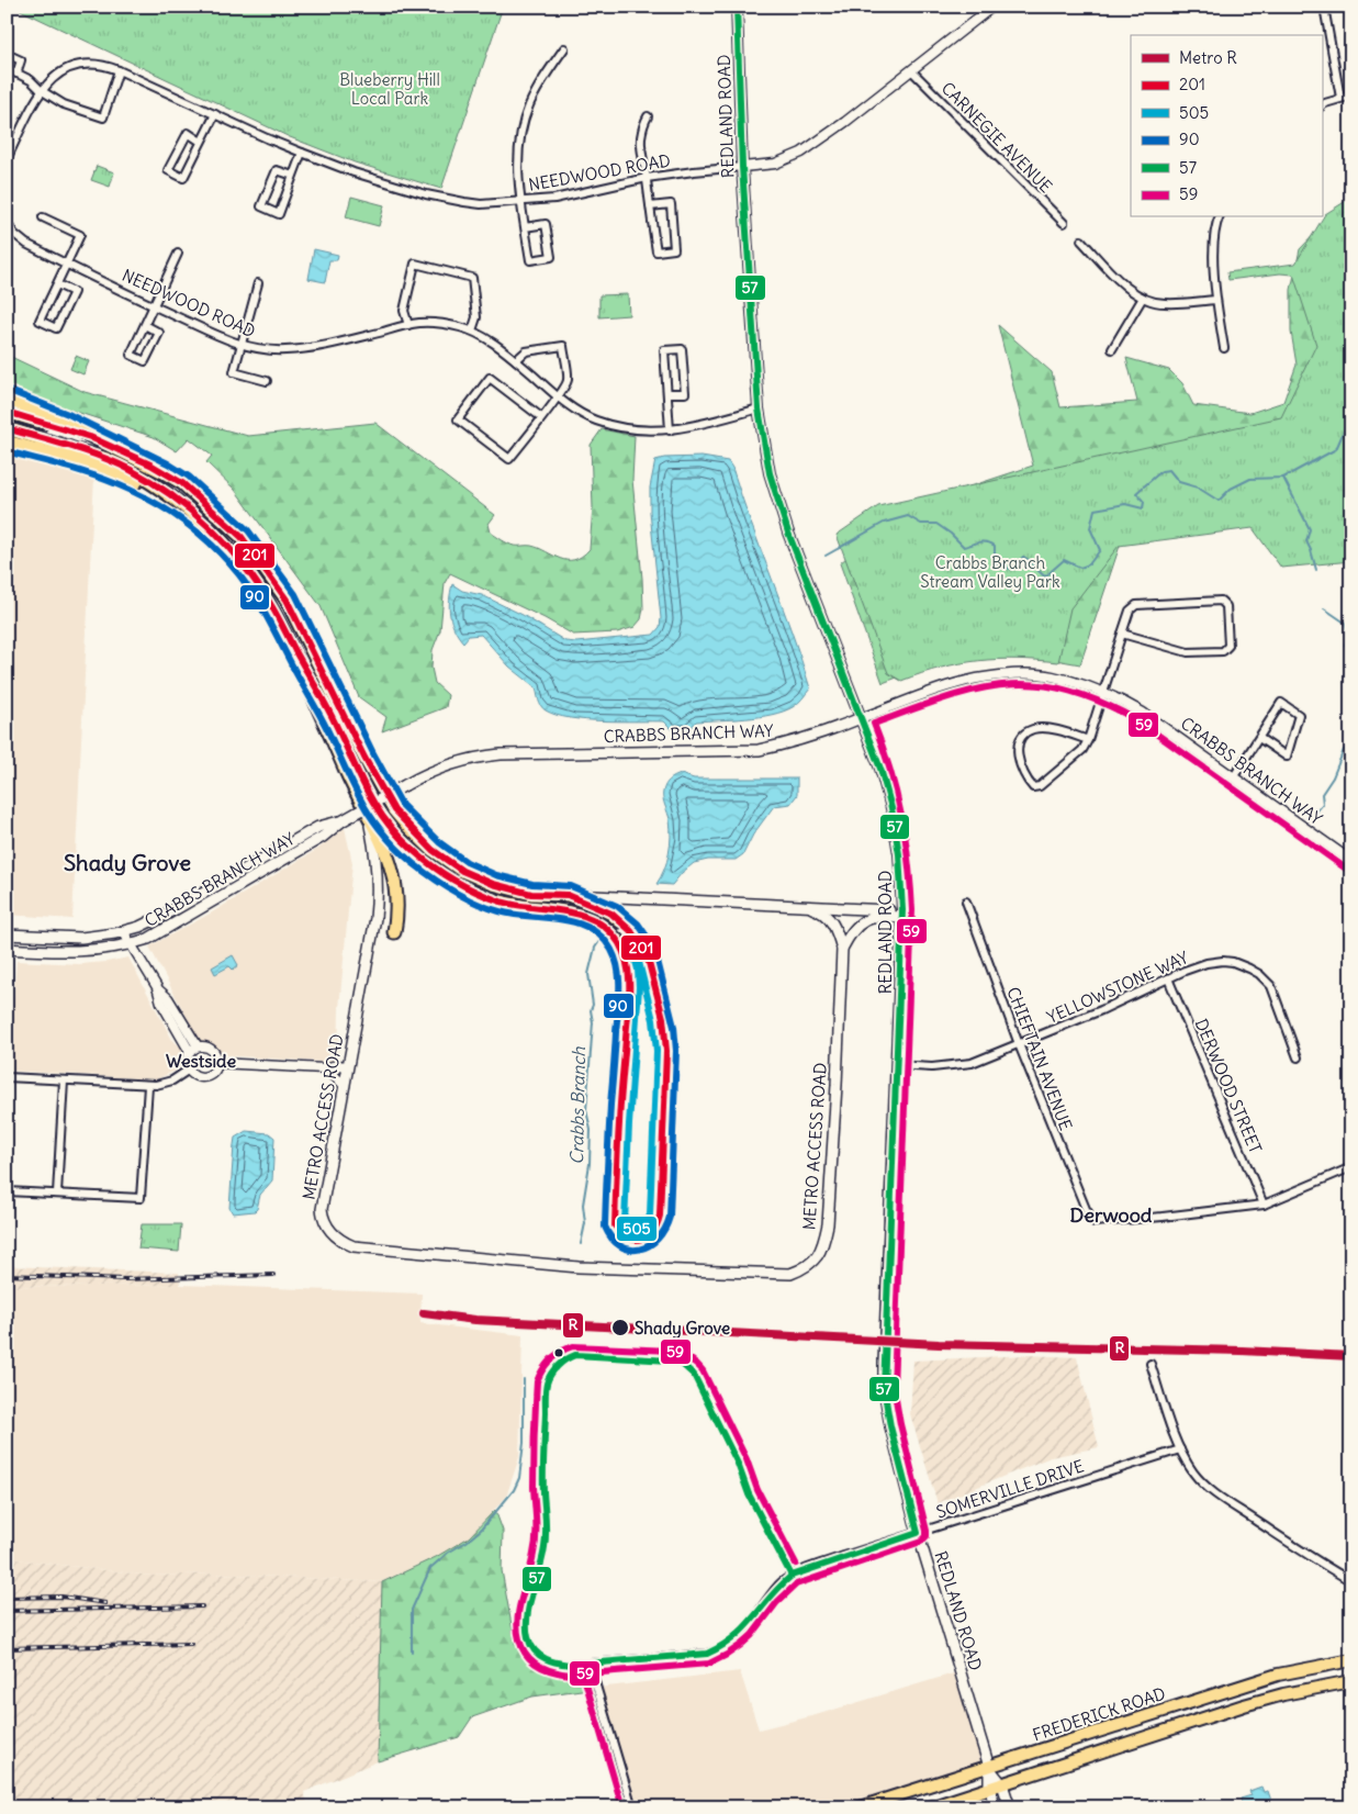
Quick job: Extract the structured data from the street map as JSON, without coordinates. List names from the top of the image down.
{
  "streets": {
    "highway": ["METRO ACCESS ROAD"],
    "main road": ["REDLAND ROAD", "CRABBS BRANCH WAY", "FREDERICK ROAD"],
    "street": [
      "CARNEGIE AVENUE",
      "NEEDWOOD ROAD",
      "YELLOWSTONE WAY",
      "CHIEFTAIN AVENUE",
      "DERWOOD STREET",
      "SOMERVILLE DRIVE"
    ]
  },
  "crossings": [
    ["REDLAND ROAD", "NEEDWOOD ROAD"],
    ["REDLAND ROAD", "CRABBS BRANCH WAY"],
    ["REDLAND ROAD", "YELLOWSTONE WAY"],
    ["REDLAND ROAD", "SOMERVILLE DRIVE"],
    ["REDLAND ROAD", "FREDERICK ROAD"],
    ["CARNEGIE AVENUE", "NEEDWOOD ROAD"],
    ["YELLOWSTONE WAY", "CHIEFTAIN AVENUE"],
    ["YELLOWSTONE WAY", "DERWOOD STREET"],
    ["CHIEFTAIN AVENUE", "DERWOOD STREET"]
  ],
  "districts": ["Shady Grove", "Westside", "Derwood"],
  "water": ["Crabbs Branch"],
  "parks": ["Blueberry Hill Local Park", "Crabbs Branch Stream Valley Park"],
  "places": ["Shady Grove"],
  "lines": [
    "transit line 57",
    "transit line 90",
    "transit line 201",
    "transit line 59",
    "transit line 505",
    "metro line R"
  ],
  "legend": [
    "Metro R",
    "201",
    "505",
    "90",
    "57",
    "59"
  ]
}
